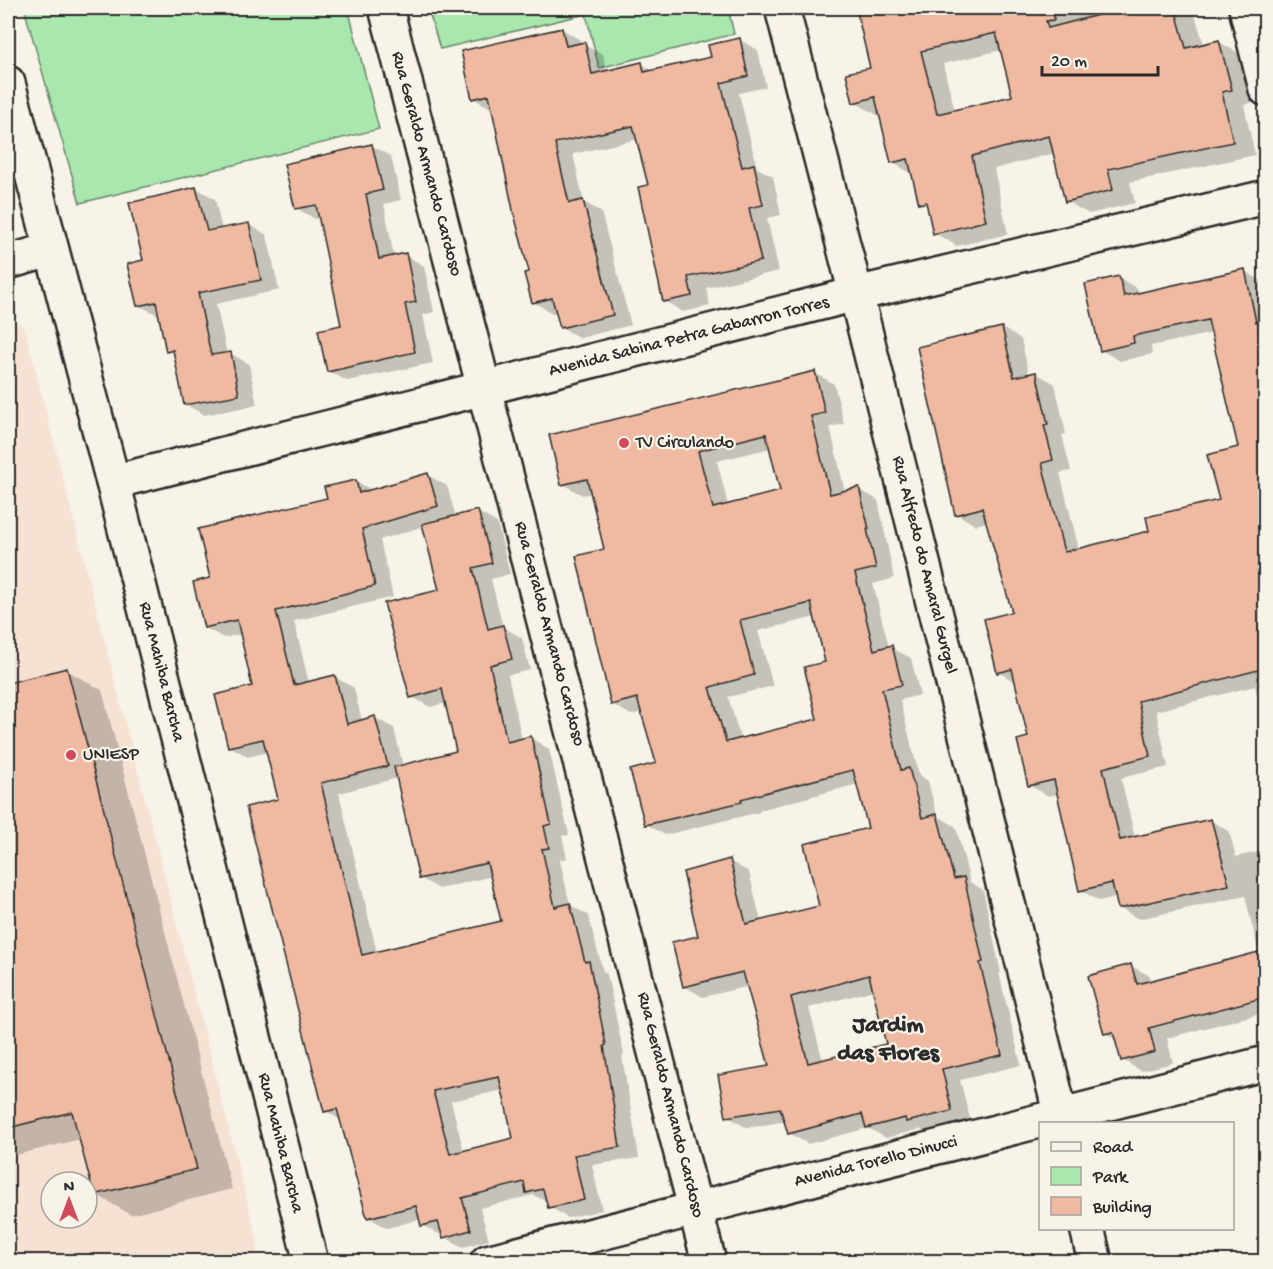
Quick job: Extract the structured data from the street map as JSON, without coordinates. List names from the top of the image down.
{
  "streets": {
    "street": [
      "Rua Geraldo Armando Cardoso",
      "Avenida Sabina Petra Gabarron Torres",
      "Rua Alfredo do Amaral Gurgel",
      "Rua Mahiba Barcha",
      "Avenida Torello Dinucci"
    ]
  },
  "crossings": [
    ["Rua Geraldo Armando Cardoso", "Avenida Sabina Petra Gabarron Torres"],
    ["Rua Geraldo Armando Cardoso", "Avenida Torello Dinucci"],
    ["Avenida Sabina Petra Gabarron Torres", "Rua Alfredo do Amaral Gurgel"],
    ["Avenida Sabina Petra Gabarron Torres", "Rua Mahiba Barcha"],
    ["Rua Alfredo do Amaral Gurgel", "Avenida Torello Dinucci"]
  ],
  "districts": ["Jardim das Flores"],
  "places": ["TV Circulando", "UNIESP"],
  "legend": ["Road", "Park", "Building"],
  "scale_bar": "20 m",
  "north": "top"
}
